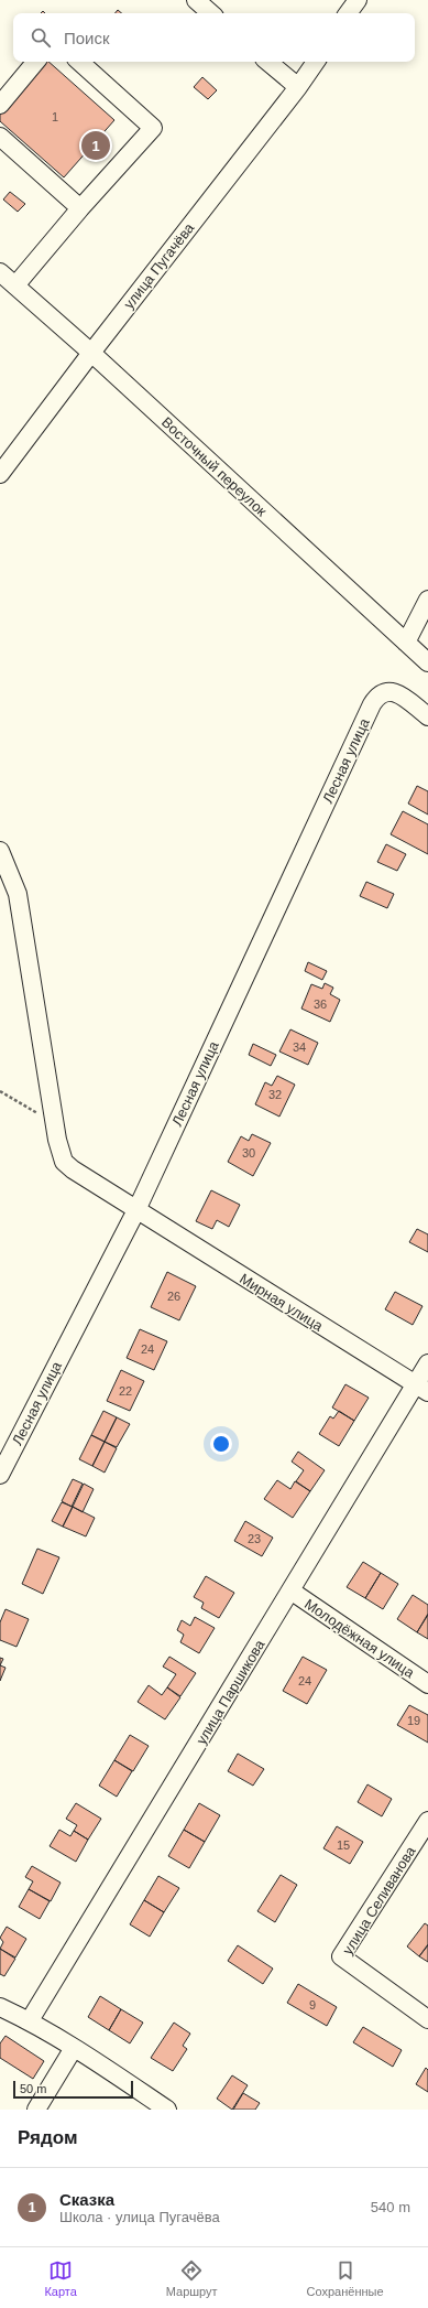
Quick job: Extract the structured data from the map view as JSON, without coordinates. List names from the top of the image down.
{
  "streets": {
    "street": [
      "улица Пугачёва",
      "Восточный переулок",
      "Лесная улица",
      "Мирная улица",
      "Молодёжная улица",
      "улица Паршикова",
      "улица Селиванова"
    ]
  },
  "crossings": [
    ["улица Пугачёва", "Восточный переулок"],
    ["Лесная улица", "Мирная улица"],
    ["Мирная улица", "улица Паршикова"],
    ["Молодёжная улица", "улица Паршикова"]
  ],
  "house_numbers": [
    "1",
    "36",
    "34",
    "32",
    "30",
    "26",
    "24",
    "22",
    "23",
    "24",
    "19",
    "15",
    "9"
  ],
  "scale_bar": "50 m",
  "page": {
    "search": "Поиск",
    "pins": "1",
    "scale": "50 m",
    "heading": "Рядом",
    "list": [
      {
        "mark": "1",
        "name": "Сказка",
        "note": "Школа · улица Пугачёва",
        "value": "540 m"
      }
    ],
    "nav": ["Карта", "Маршрут", "Сохранённые"]
  }
}
